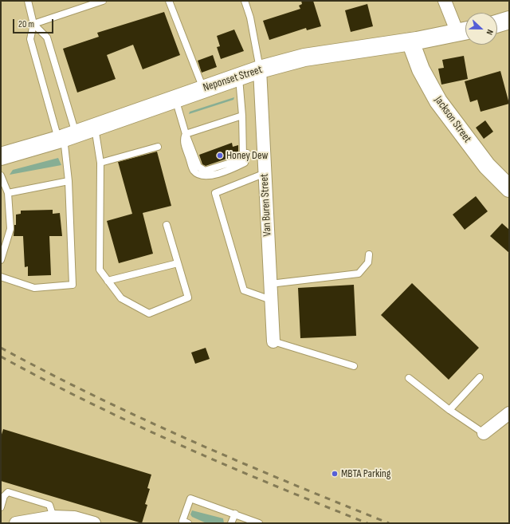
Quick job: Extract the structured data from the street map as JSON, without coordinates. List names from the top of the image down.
{
  "streets": {
    "main road": ["Neponset Street", "Jackson Street"],
    "street": ["Van Buren Street"]
  },
  "crossings": [
    ["Neponset Street", "Jackson Street"],
    ["Neponset Street", "Van Buren Street"]
  ],
  "places": ["Honey Dew", "MBTA Parking"],
  "scale_bar": "20 m",
  "north": "right"
}
